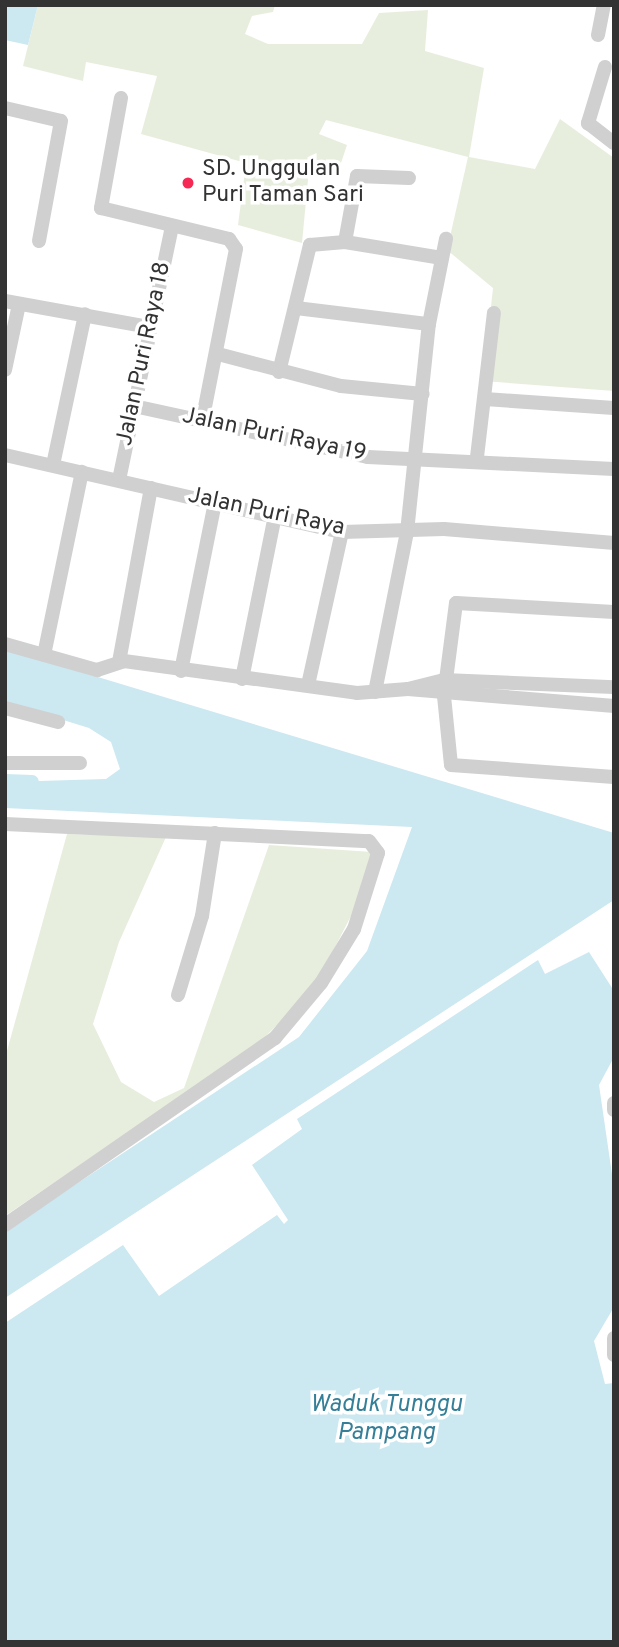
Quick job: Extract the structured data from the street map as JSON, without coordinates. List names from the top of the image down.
{
  "streets": {
    "street": ["Jalan Puri Raya 18", "Jalan Puri Raya 19", "Jalan Puri Raya"]
  },
  "crossings": [
    ["Jalan Puri Raya 18", "Jalan Puri Raya 19"],
    ["Jalan Puri Raya 18", "Jalan Puri Raya"]
  ],
  "water": ["Waduk Tunggu Pampang"],
  "places": ["SD. Unggulan Puri Taman Sari"]
}
